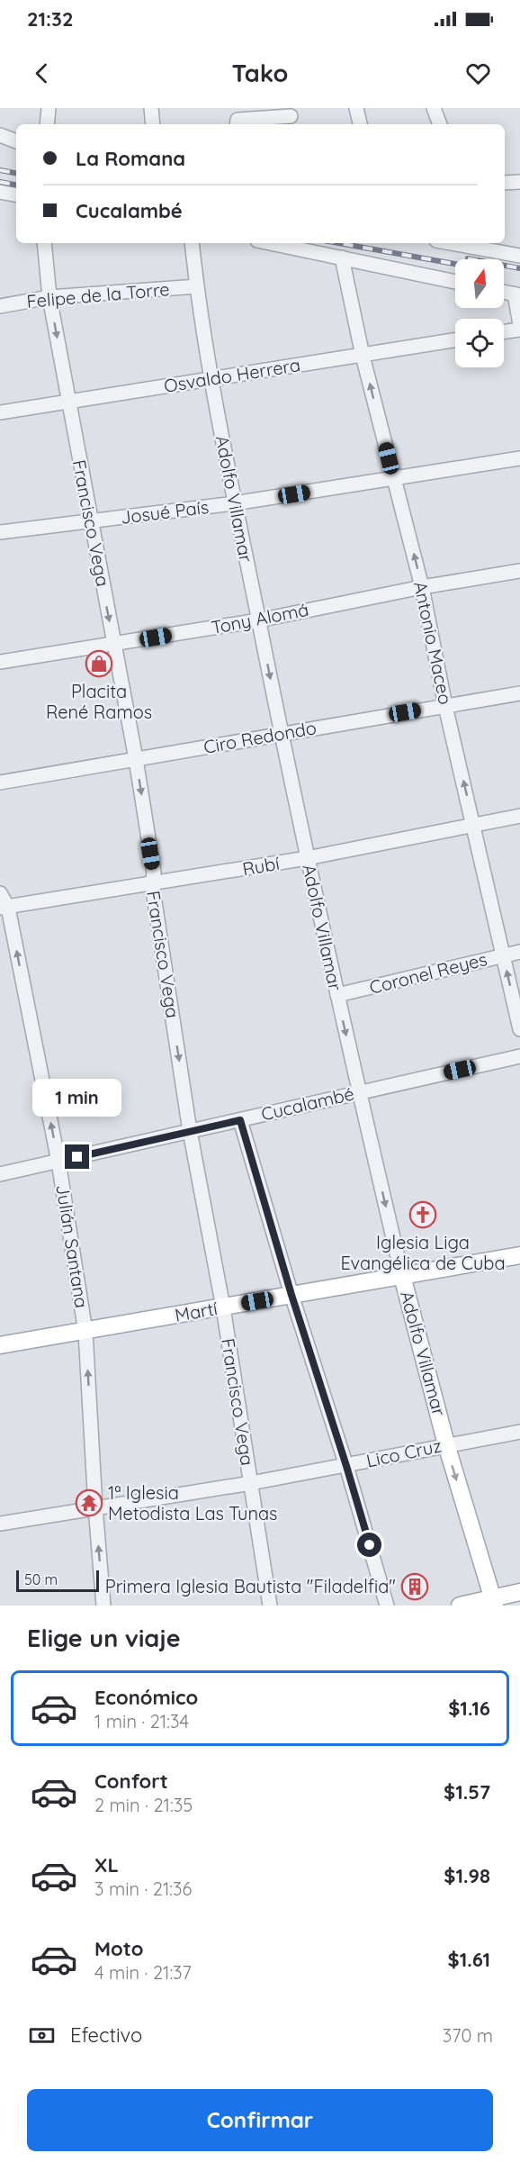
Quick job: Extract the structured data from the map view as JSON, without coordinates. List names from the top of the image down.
{
  "streets": {
    "main road": ["Adolfo Villamar", "Martí"],
    "street": [
      "Felipe de la Torre",
      "Osvaldo Herrera",
      "Josué País",
      "Francisco Vega",
      "Tony Alomá",
      "Antonio Maceo",
      "Ciro Redondo",
      "Rubí",
      "Coronel Reyes",
      "Cucalambé",
      "Julián Santana",
      "Lico Cruz"
    ]
  },
  "crossings": [
    ["Felipe de la Torre", "Adolfo Villamar"],
    ["Felipe de la Torre", "Francisco Vega"],
    ["Osvaldo Herrera", "Adolfo Villamar"],
    ["Osvaldo Herrera", "Francisco Vega"],
    ["Osvaldo Herrera", "Antonio Maceo"],
    ["Adolfo Villamar", "Josué País"],
    ["Adolfo Villamar", "Tony Alomá"],
    ["Adolfo Villamar", "Ciro Redondo"],
    ["Adolfo Villamar", "Rubí"],
    ["Adolfo Villamar", "Coronel Reyes"],
    ["Adolfo Villamar", "Cucalambé"],
    ["Adolfo Villamar", "Martí"],
    ["Adolfo Villamar", "Lico Cruz"],
    ["Josué País", "Francisco Vega"],
    ["Josué País", "Antonio Maceo"],
    ["Francisco Vega", "Tony Alomá"],
    ["Francisco Vega", "Ciro Redondo"],
    ["Francisco Vega", "Rubí"],
    ["Francisco Vega", "Cucalambé"],
    ["Francisco Vega", "Martí"],
    ["Francisco Vega", "Lico Cruz"],
    ["Tony Alomá", "Antonio Maceo"],
    ["Antonio Maceo", "Ciro Redondo"],
    ["Antonio Maceo", "Rubí"],
    ["Antonio Maceo", "Coronel Reyes"],
    ["Rubí", "Julián Santana"],
    ["Cucalambé", "Julián Santana"],
    ["Julián Santana", "Martí"],
    ["Julián Santana", "Lico Cruz"]
  ],
  "one_way": ["Francisco Vega", "Antonio Maceo", "Julián Santana"],
  "places": {
    "shop": ["Placita René Ramos"],
    "church": ["Iglesia Liga Evangélica de Cuba"],
    "temple": ["1ª Iglesia Metodista Las Tunas"],
    "building": ["Primera Iglesia Bautista \"Filadelfia\""]
  },
  "scale_bar": "50 m",
  "north": "top",
  "page": {
    "status": "21:32",
    "header": "Tako",
    "banner": ["La Romana", "Cucalambé"],
    "bubble": "1 min",
    "scale": "50 m",
    "heading": "Elige un viaje",
    "list": [
      {
        "name": "Económico",
        "note": "1 min · 21:34",
        "value": "$1.16"
      },
      {
        "name": "Confort",
        "note": "2 min · 21:35",
        "value": "$1.57"
      },
      {
        "name": "XL",
        "note": "3 min · 21:36",
        "value": "$1.98"
      },
      {
        "name": "Moto",
        "note": "4 min · 21:37",
        "value": "$1.61"
      }
    ],
    "pay": ["Efectivo", "370 m"],
    "buttons": "Confirmar"
  }
}
